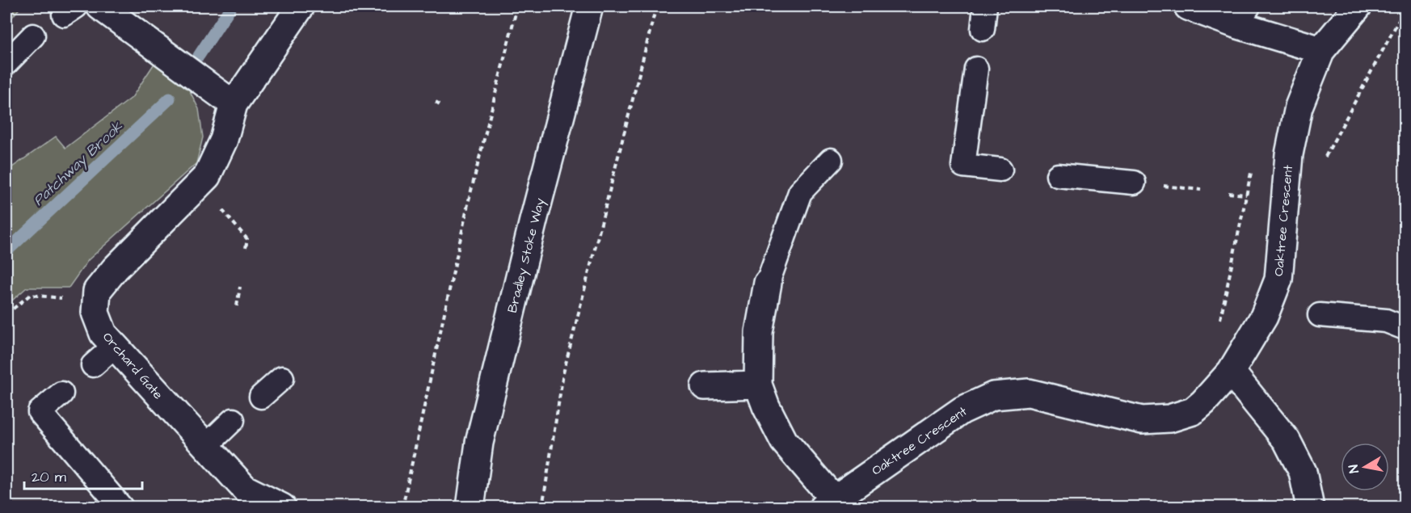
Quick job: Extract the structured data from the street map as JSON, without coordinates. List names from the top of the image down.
{
  "streets": {
    "street": ["Oaktree Crescent", "Bradley Stoke Way", "Orchard Gate"]
  },
  "water": ["Patchway Brook"],
  "scale_bar": "20 m",
  "north": "left"
}
